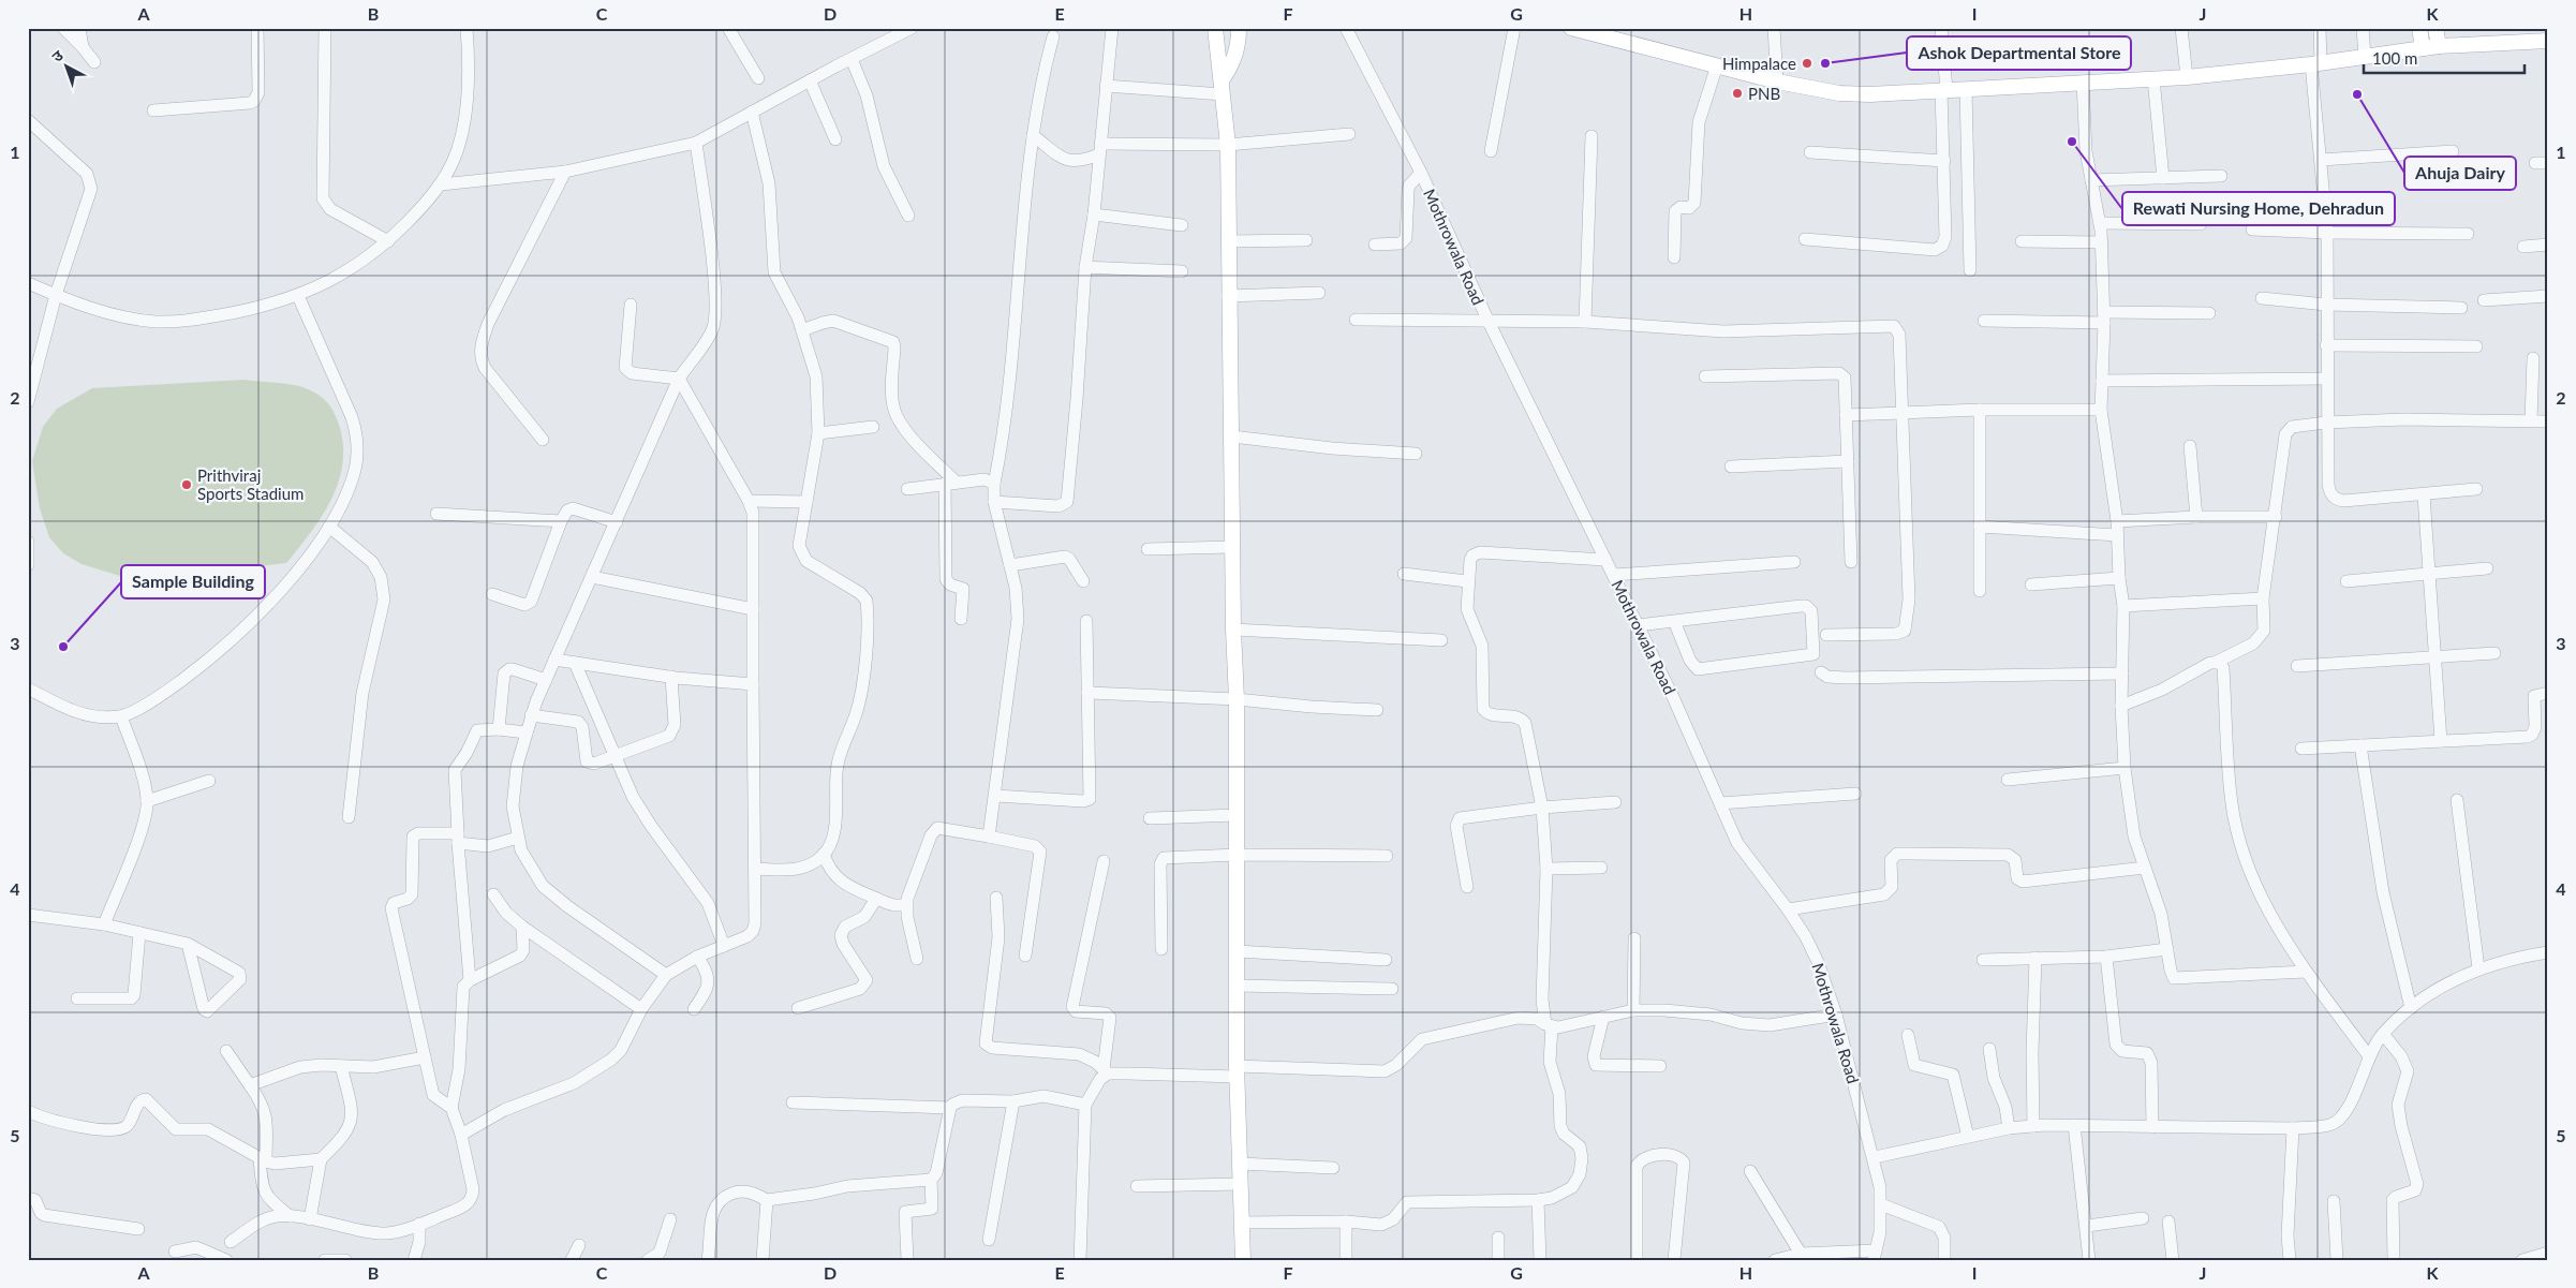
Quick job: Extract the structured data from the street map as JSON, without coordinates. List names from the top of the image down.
{
  "streets": {
    "street": ["Mothrowala Road"]
  },
  "places": [
    "Himpalace",
    "Ashok Departmental Store",
    "PNB",
    "Ahuja Dairy",
    "Rewati Nursing Home, Dehradun",
    "Prithviraj Sports Stadium",
    "Sample Building"
  ],
  "scale_bar": "100 m",
  "north": "top left",
  "grid": {
    "columns": [
      "A",
      "B",
      "C",
      "D",
      "E",
      "F",
      "G",
      "H",
      "I",
      "J",
      "K"
    ],
    "rows": [
      "1",
      "2",
      "3",
      "4",
      "5"
    ]
  }
}
